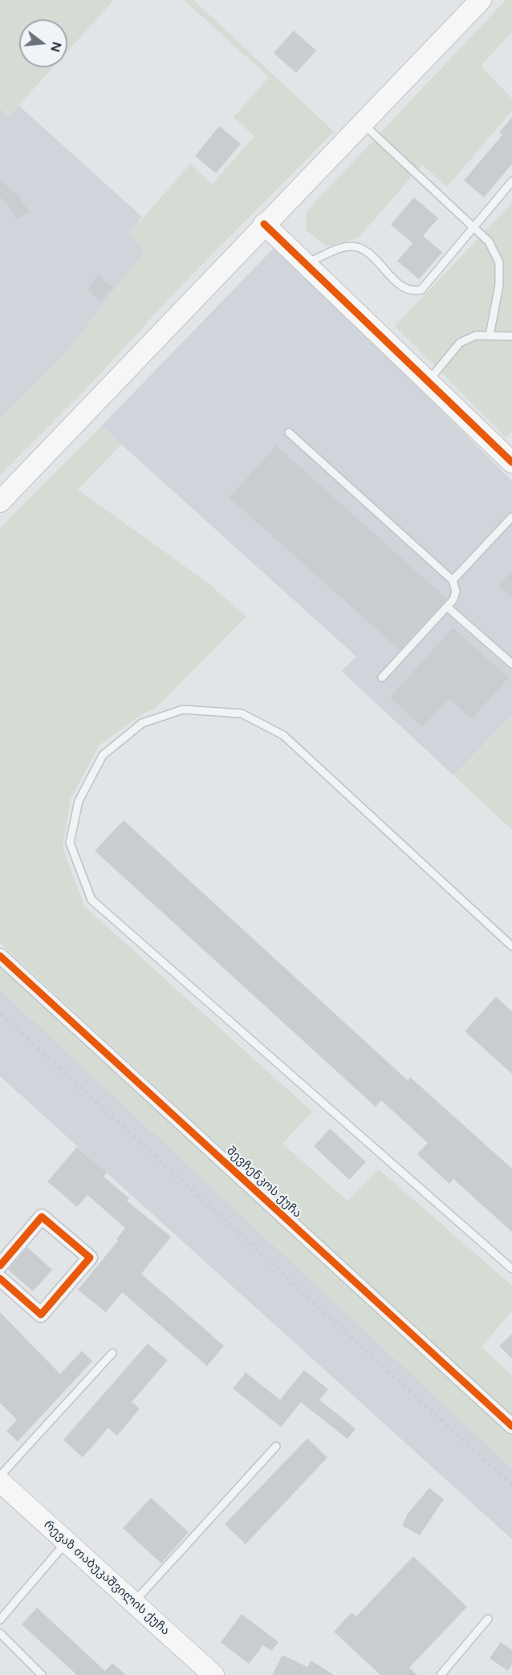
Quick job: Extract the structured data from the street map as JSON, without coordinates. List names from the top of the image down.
{
  "streets": {
    "main road": ["რევაზ თაბუკაშვილის ქუჩა"],
    "street": ["შევჩენკოს ქუჩა"]
  },
  "north": "right"
}
